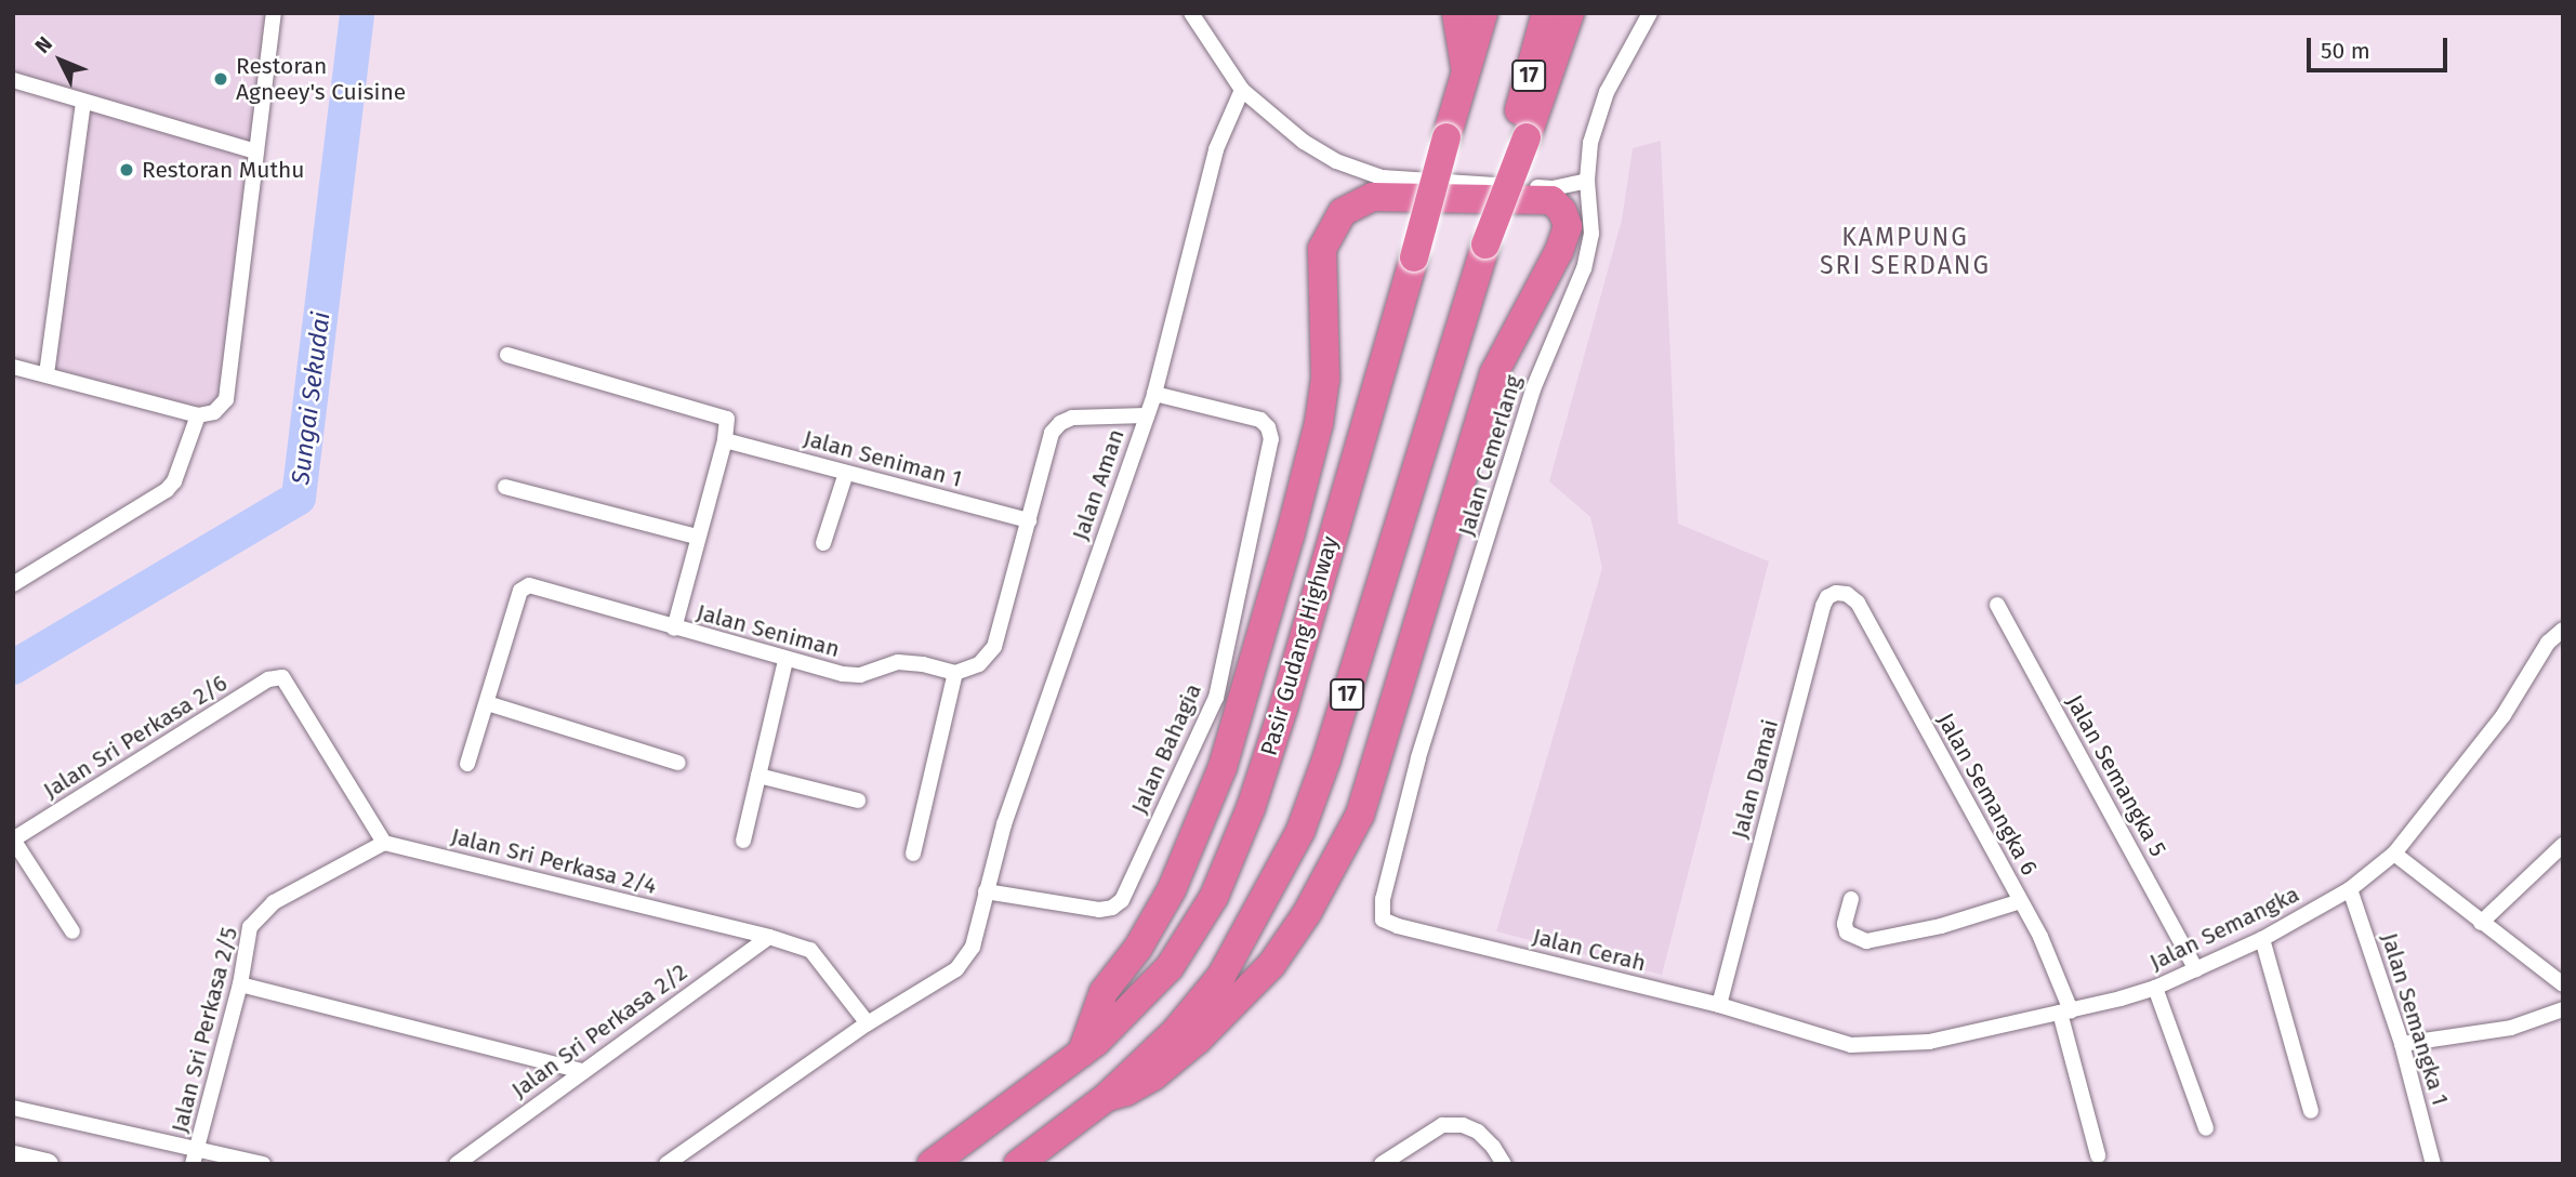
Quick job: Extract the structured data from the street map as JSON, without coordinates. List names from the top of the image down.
{
  "streets": {
    "highway": ["17", "Pasir Gudang Highway"],
    "street": [
      "Jalan Cemerlang",
      "Jalan Seniman 1",
      "Jalan Aman",
      "Jalan Seniman",
      "Jalan Sri Perkasa 2/6",
      "Jalan Bahagia",
      "Jalan Semangka 5",
      "Jalan Damai",
      "Jalan Semangka 6",
      "Jalan Sri Perkasa 2/4",
      "Jalan Semangka",
      "Jalan Cerah",
      "Jalan Semangka 1",
      "Jalan Sri Perkasa 2/5",
      "Jalan Sri Perkasa 2/2"
    ]
  },
  "crossings": [
    ["Jalan Cemerlang", "Jalan Cerah"],
    ["Jalan Aman", "Jalan Bahagia"],
    ["Jalan Aman", "Jalan Sri Perkasa 2/4"],
    ["Jalan Sri Perkasa 2/6", "Jalan Sri Perkasa 2/4"],
    ["Jalan Sri Perkasa 2/6", "Jalan Sri Perkasa 2/5"],
    ["Jalan Semangka 5", "Jalan Semangka"],
    ["Jalan Damai", "Jalan Semangka 6"],
    ["Jalan Damai", "Jalan Cerah"],
    ["Jalan Semangka 6", "Jalan Semangka"],
    ["Jalan Sri Perkasa 2/4", "Jalan Sri Perkasa 2/5"],
    ["Jalan Sri Perkasa 2/4", "Jalan Sri Perkasa 2/2"],
    ["Jalan Semangka", "Jalan Cerah"],
    ["Jalan Semangka", "Jalan Semangka 1"]
  ],
  "districts": ["KAMPUNG SRI SERDANG"],
  "water": ["Sungai Sekudai"],
  "places": ["Restoran Agneey's Cuisine", "Restoran Muthu"],
  "scale_bar": "50 m",
  "north": "top left"
}
